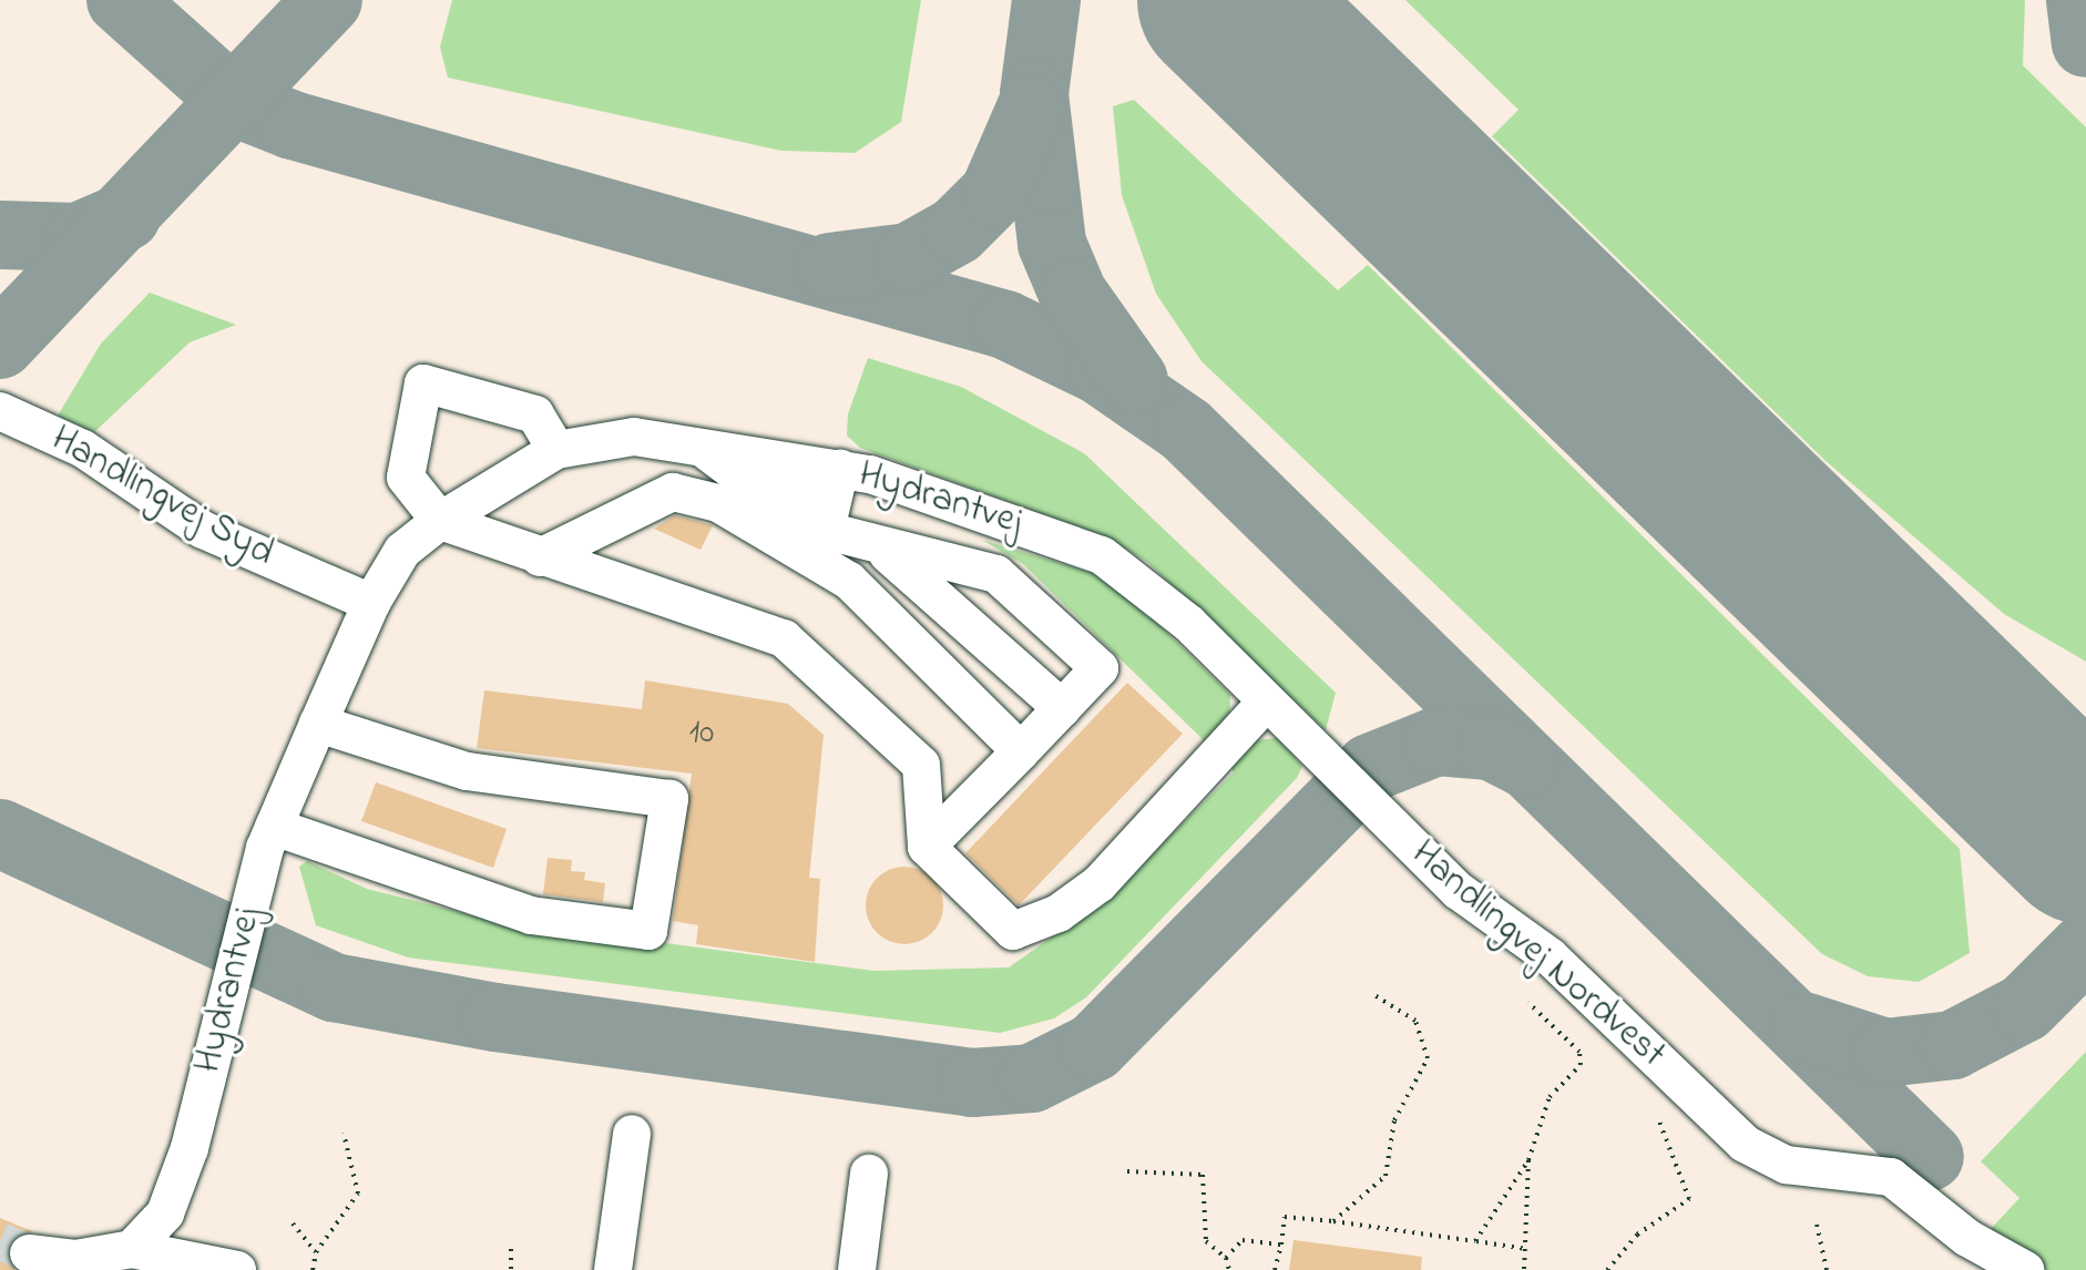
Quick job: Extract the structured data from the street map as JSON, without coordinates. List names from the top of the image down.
{
  "streets": {
    "lane": ["Handlingvej Syd", "Hydrantvej", "Handlingvej Nordvest"]
  },
  "crossings": [
    ["Handlingvej Syd", "Hydrantvej"],
    ["Hydrantvej", "Handlingvej Nordvest"]
  ],
  "house_numbers": ["10"]
}
